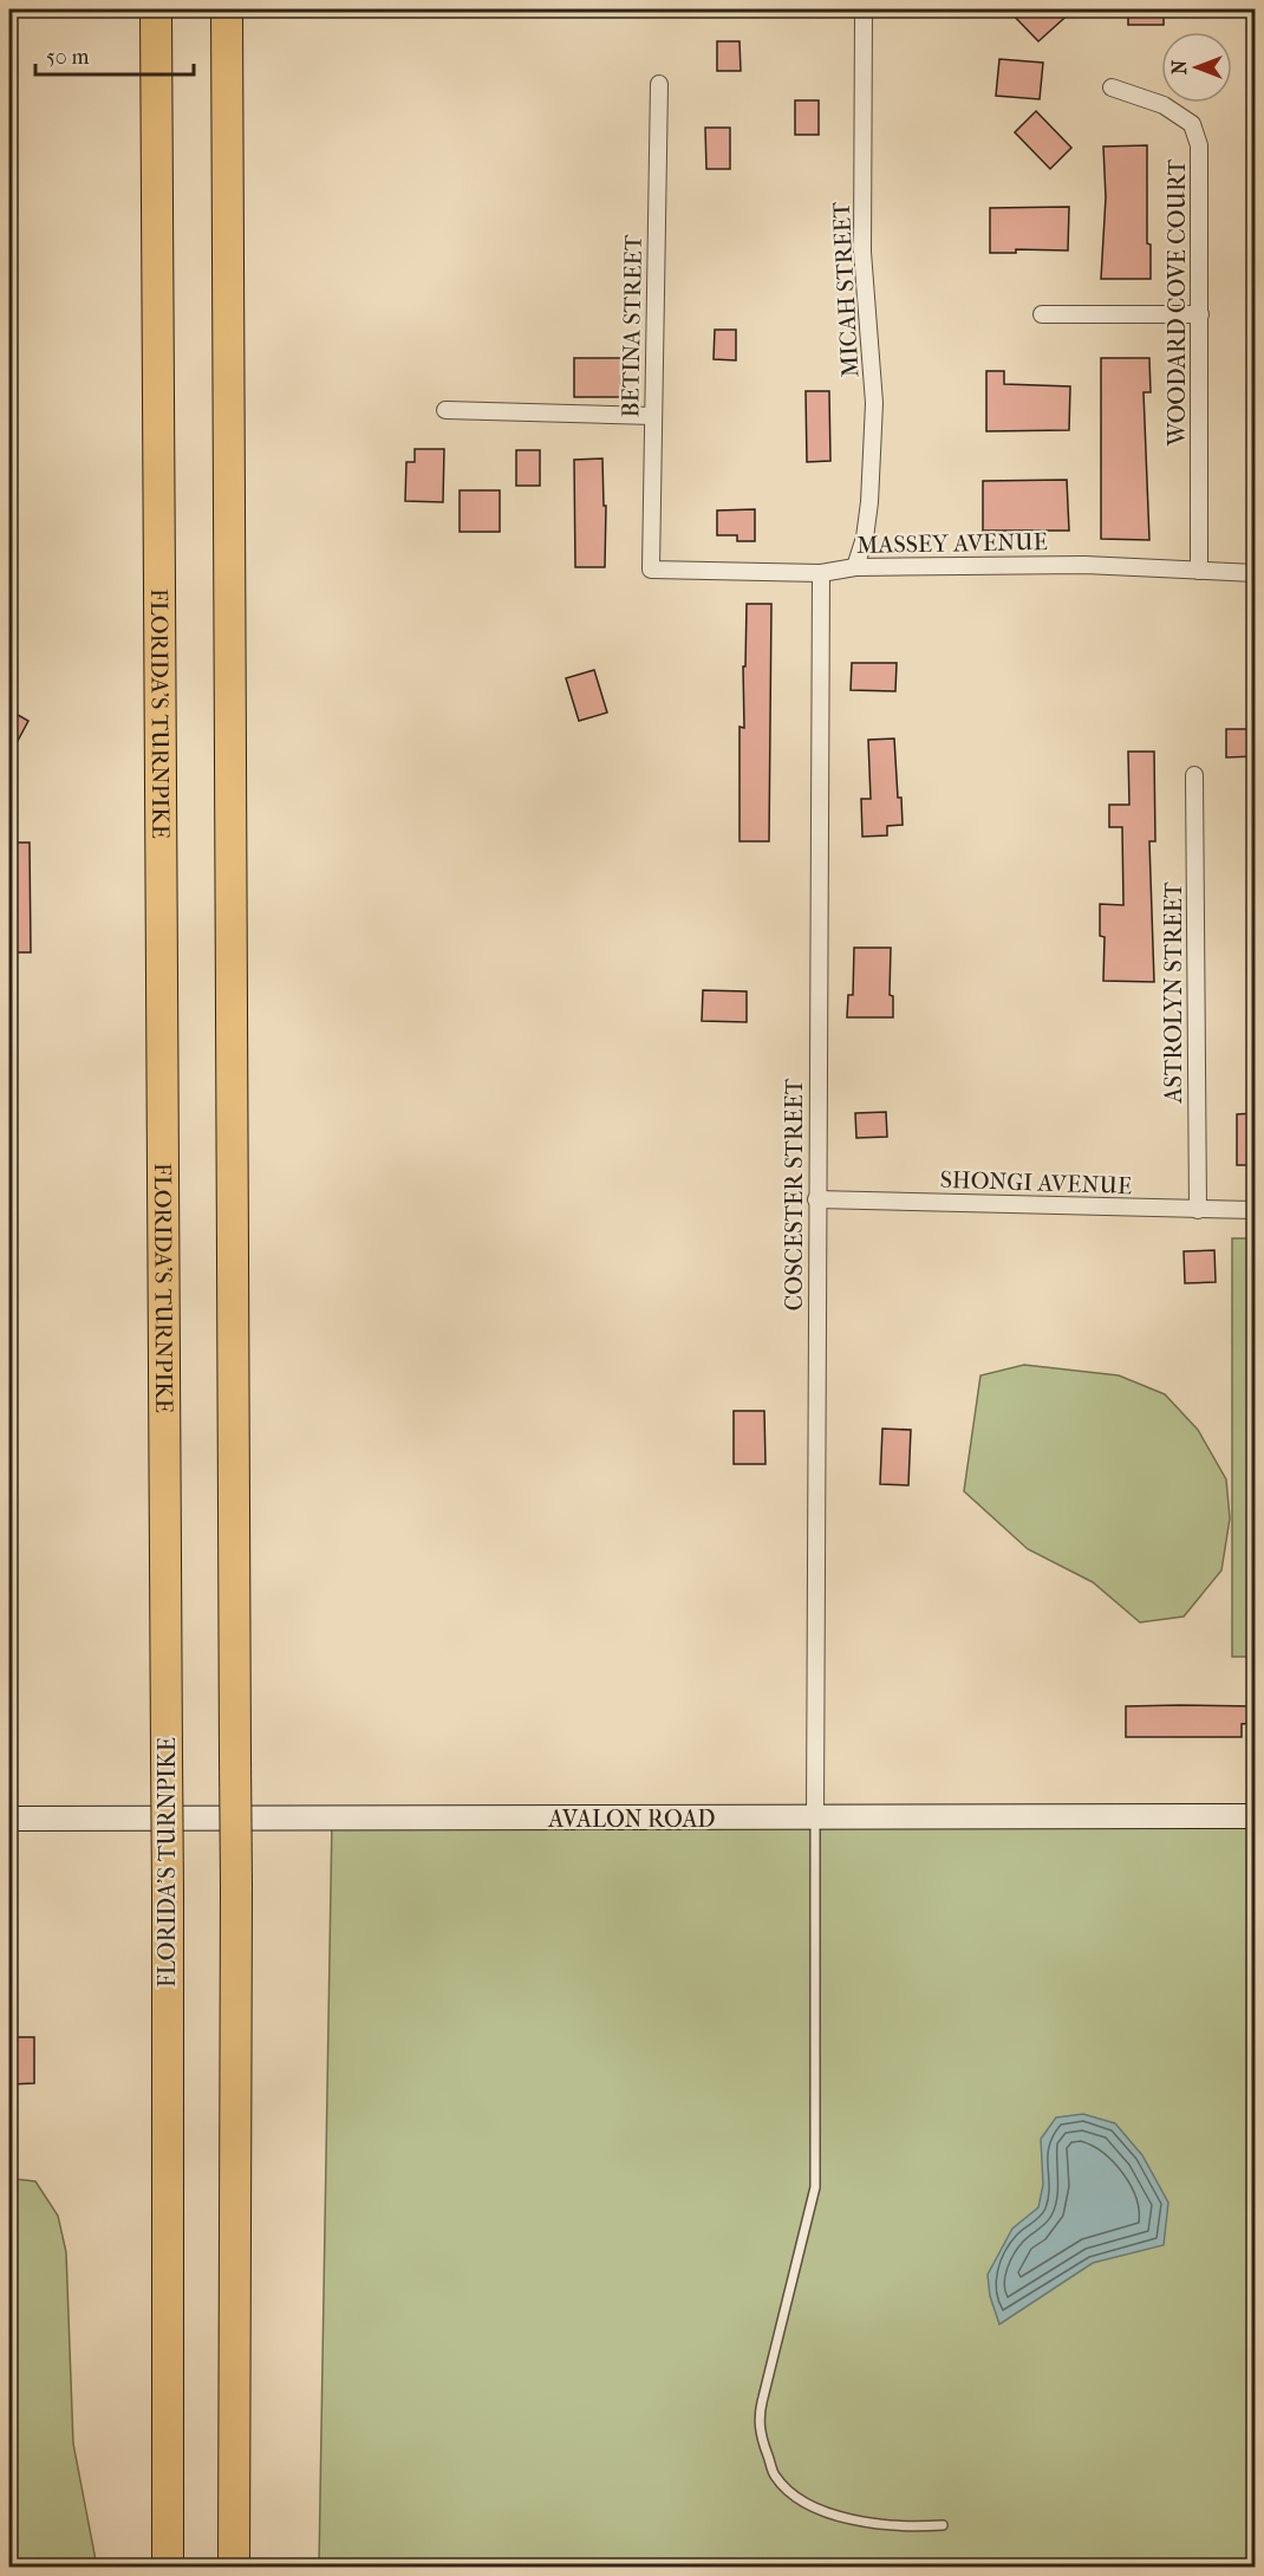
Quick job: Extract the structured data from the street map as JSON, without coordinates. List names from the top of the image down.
{
  "streets": {
    "highway": ["FLORIDA'S TURNPIKE"],
    "main road": ["AVALON ROAD"],
    "street": [
      "MICAH STREET",
      "WOODARD COVE COURT",
      "BETINA STREET",
      "MASSEY AVENUE",
      "ASTROLYN STREET",
      "SHONGI AVENUE",
      "COSCESTER STREET"
    ]
  },
  "crossings": [
    ["MICAH STREET", "MASSEY AVENUE"],
    ["WOODARD COVE COURT", "MASSEY AVENUE"],
    ["BETINA STREET", "MASSEY AVENUE"],
    ["MASSEY AVENUE", "COSCESTER STREET"],
    ["ASTROLYN STREET", "SHONGI AVENUE"],
    ["SHONGI AVENUE", "COSCESTER STREET"],
    ["COSCESTER STREET", "AVALON ROAD"]
  ],
  "scale_bar": "50 m",
  "north": "left"
}
